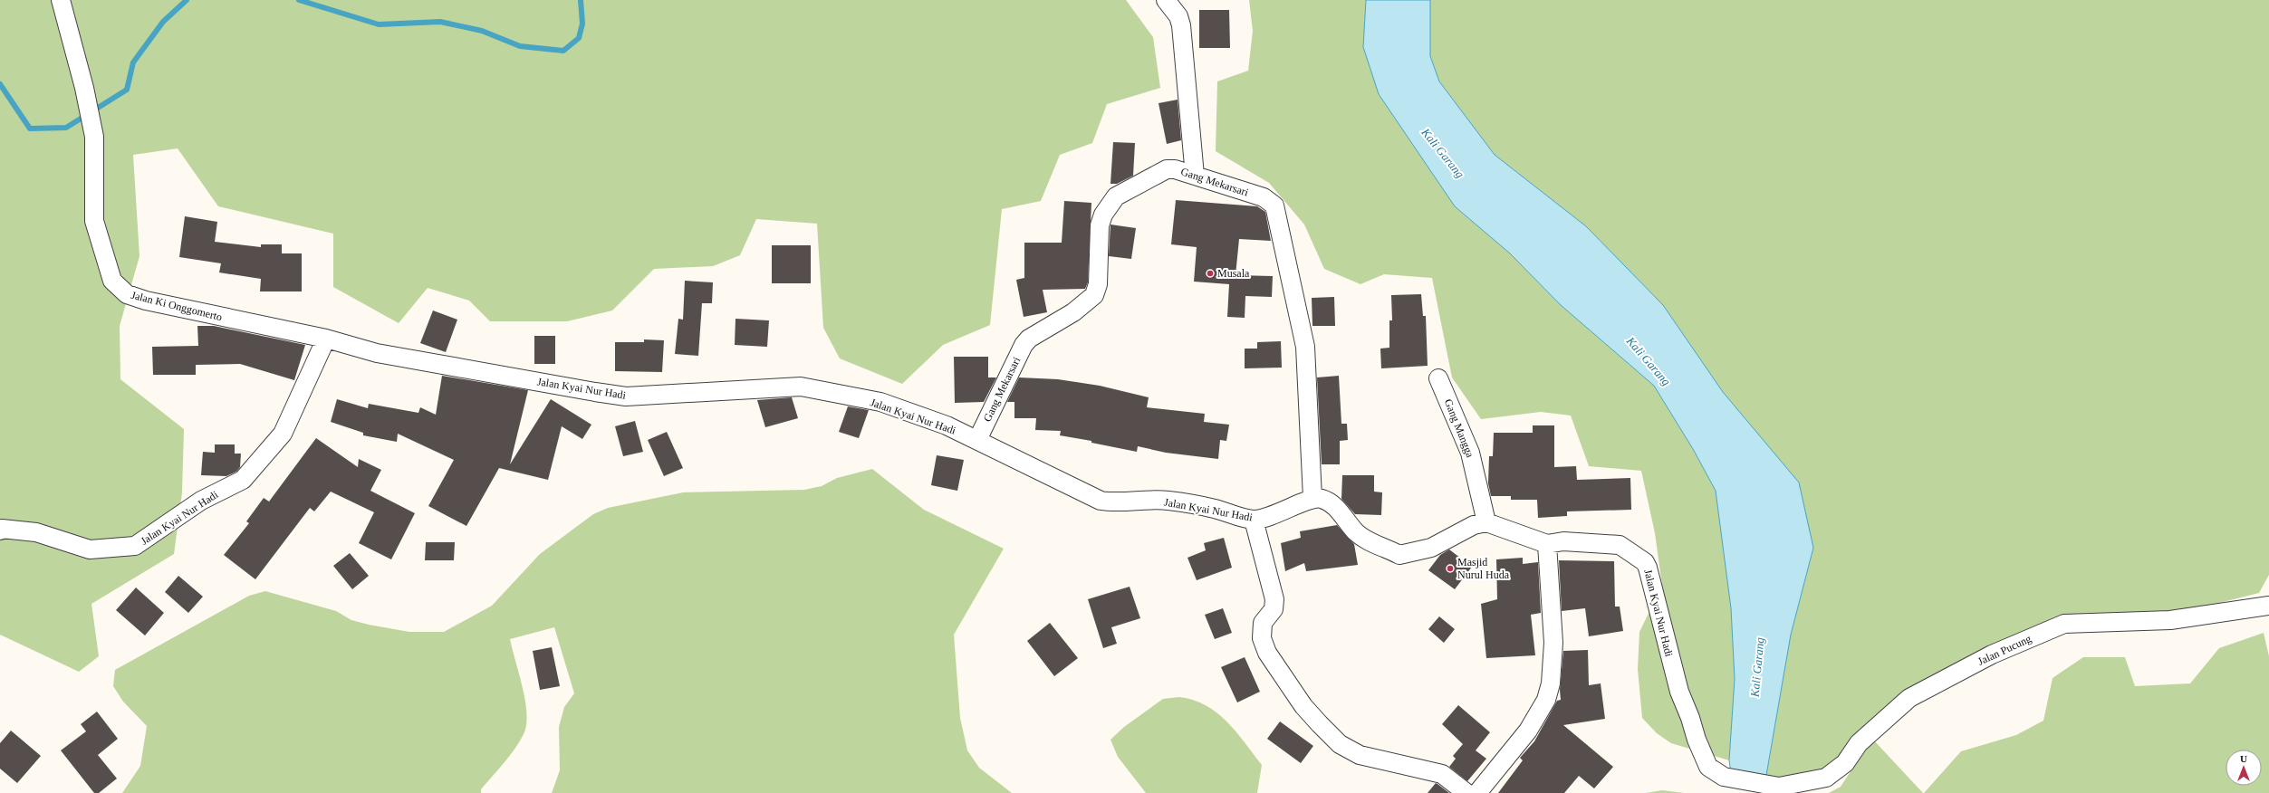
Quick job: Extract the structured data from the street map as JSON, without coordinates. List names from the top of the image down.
{
  "streets": {
    "street": [
      "Gang Mekarsari",
      "Jalan Ki Onggomerto",
      "Jalan Kyai Nur Hadi",
      "Gang Mangga",
      "Jalan Pucung"
    ]
  },
  "crossings": [
    ["Gang Mekarsari", "Jalan Kyai Nur Hadi"],
    ["Jalan Ki Onggomerto", "Jalan Kyai Nur Hadi"],
    ["Jalan Kyai Nur Hadi", "Gang Mangga"],
    ["Jalan Kyai Nur Hadi", "Jalan Pucung"]
  ],
  "water": ["Kali Garang"],
  "places": ["Musala", "Masjid Nurul Huda"],
  "north": "top"
}
